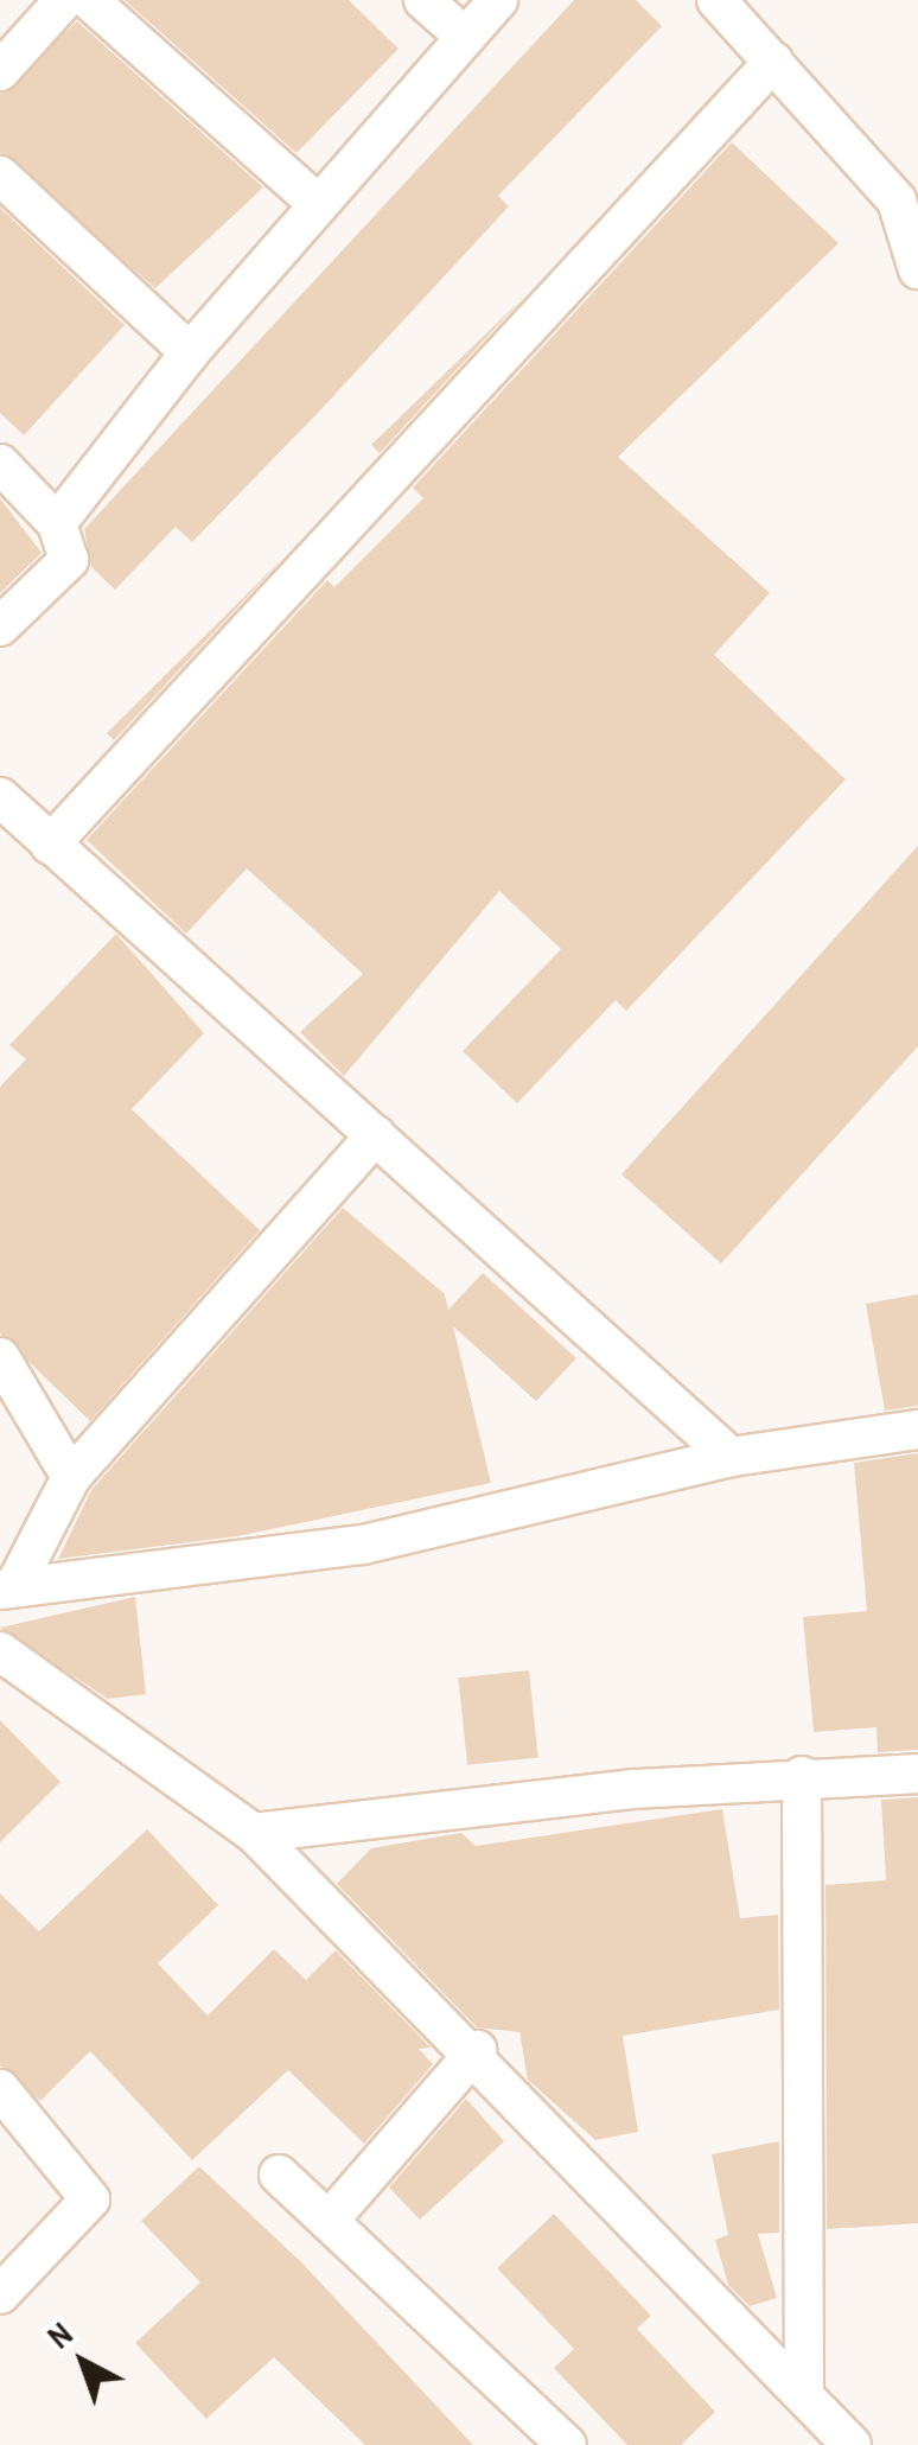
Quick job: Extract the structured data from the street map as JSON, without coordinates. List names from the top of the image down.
{
  "north": "top left"
}
